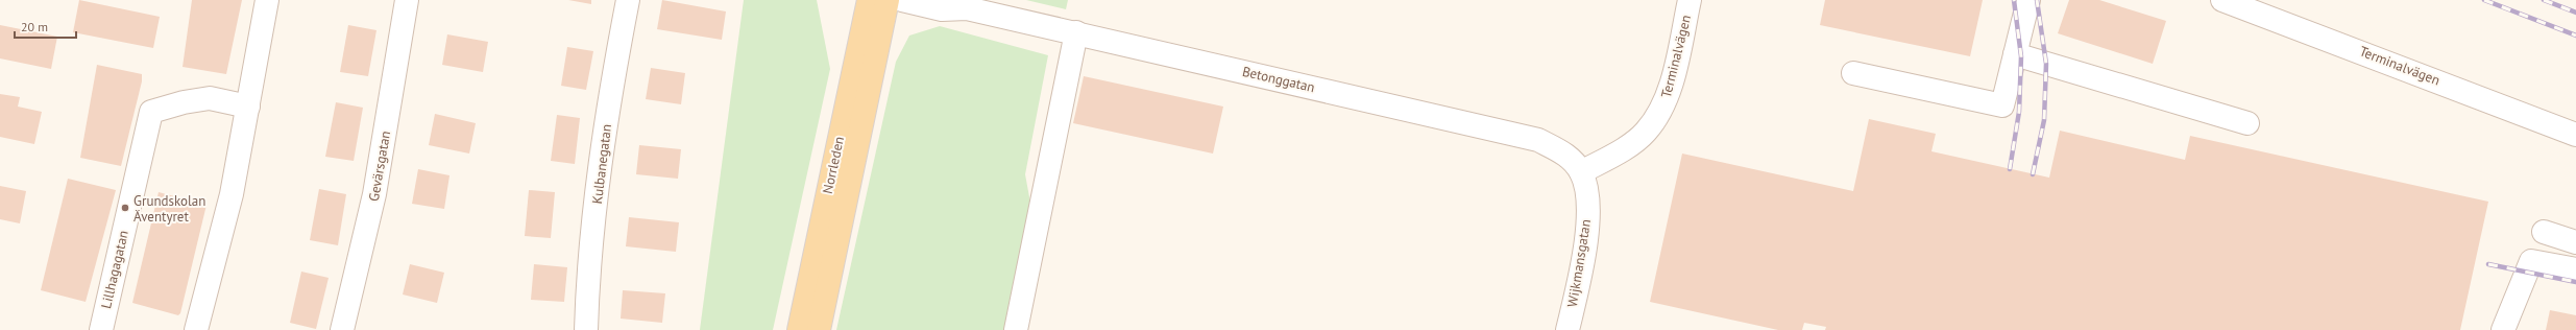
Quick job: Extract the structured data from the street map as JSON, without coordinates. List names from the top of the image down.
{
  "streets": {
    "main road": ["Norrleden"],
    "street": [
      "Terminalvägen",
      "Betonggatan",
      "Kulbanegatan",
      "Gevärsgatan",
      "Wijkmansgatan",
      "Lillhagagatan"
    ]
  },
  "crossings": [
    ["Terminalvägen", "Betonggatan"],
    ["Terminalvägen", "Wijkmansgatan"],
    ["Betonggatan", "Norrleden"],
    ["Betonggatan", "Wijkmansgatan"]
  ],
  "places": ["Grundskolan Äventyret"],
  "scale_bar": "20 m"
}
